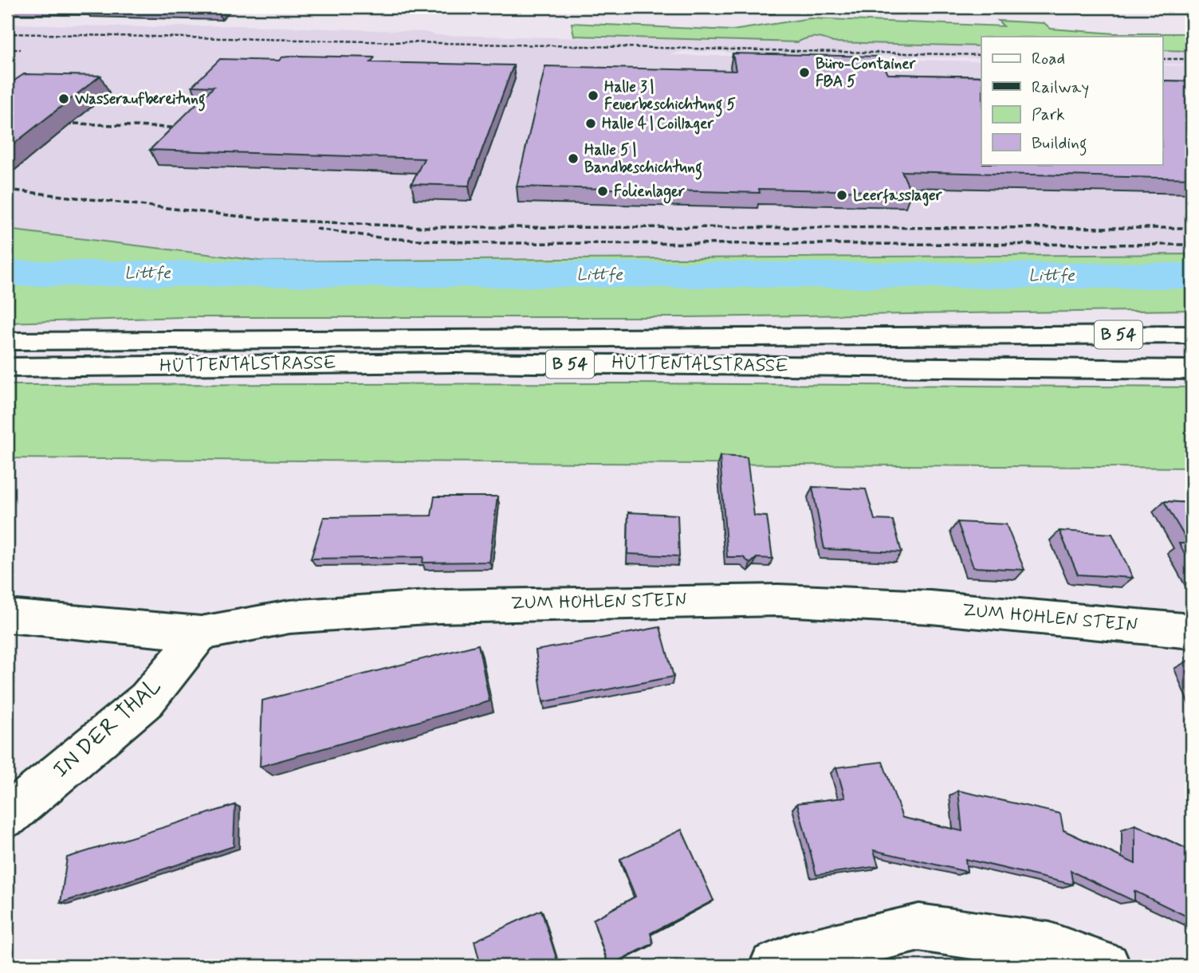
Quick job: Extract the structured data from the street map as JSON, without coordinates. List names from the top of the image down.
{
  "streets": {
    "main road": [
      "B 54",
      "HÜTTENTALSTRASSE",
      "ZUM HOHLEN STEIN",
      "IN DER THAL"
    ]
  },
  "crossings": [
    ["ZUM HOHLEN STEIN", "IN DER THAL"]
  ],
  "water": ["Littfe"],
  "places": [
    "Büro-Container FBA 5",
    "Halle 3 | Feuerbeschichtung 5",
    "Wasseraufbereitung",
    "Halle 4 | Coillager",
    "Halle 5 | Bandbeschichtung",
    "Folienlager",
    "Leerfasslager"
  ],
  "legend": [
    "Road",
    "Railway",
    "Park",
    "Building"
  ]
}
